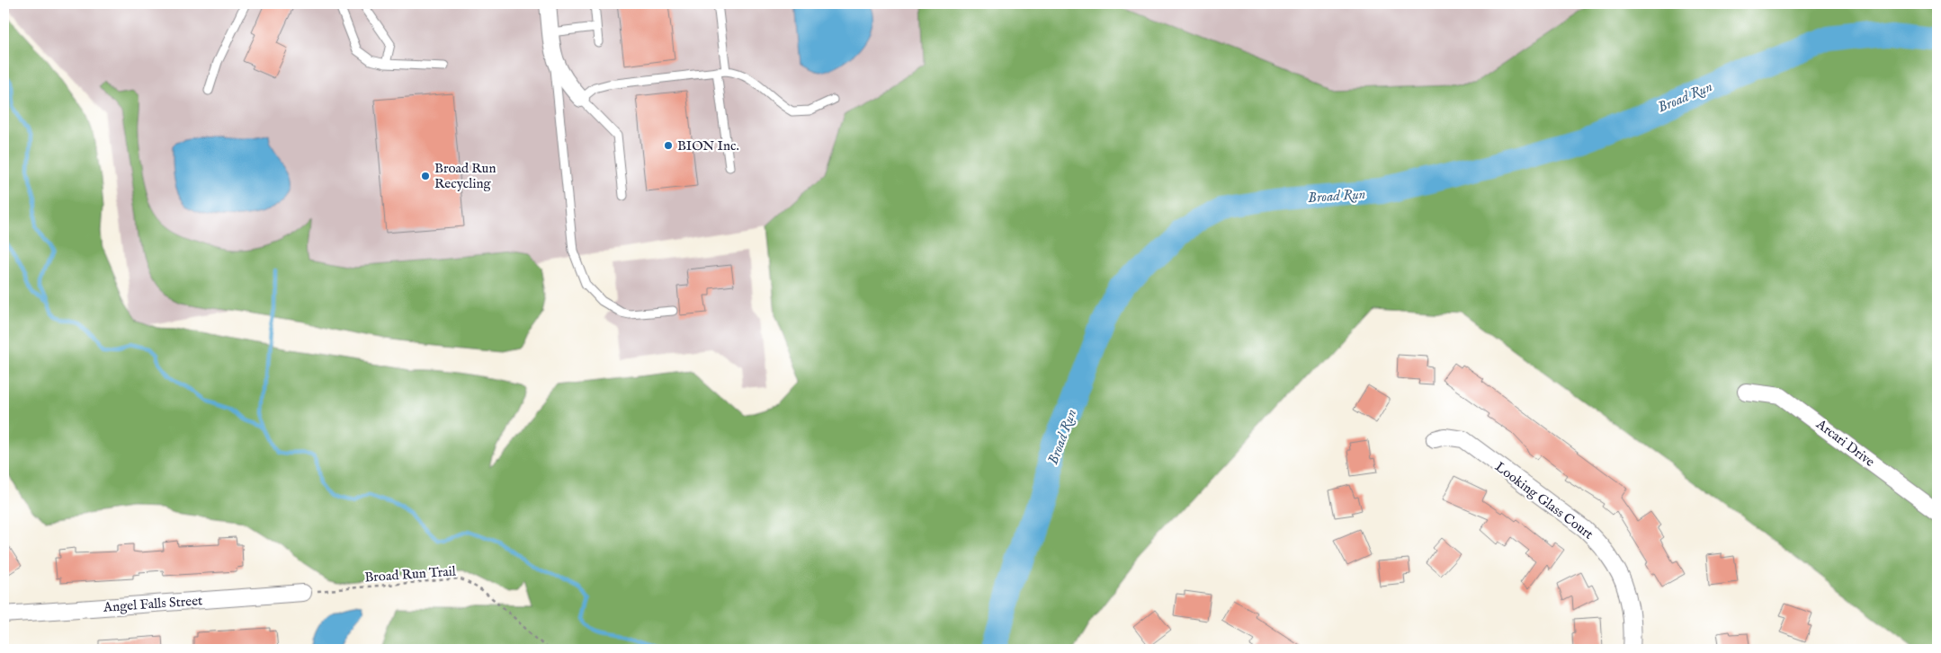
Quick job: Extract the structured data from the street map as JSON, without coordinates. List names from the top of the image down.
{
  "streets": {
    "street": ["Arcari Drive", "Looking Glass Court", "Angel Falls Street"],
    "path": ["Broad Run Trail"]
  },
  "crossings": [
    ["Broad Run Trail", "Angel Falls Street"]
  ],
  "water": ["Broad Run"],
  "places": ["BION Inc.", "Broad Run Recycling"]
}
